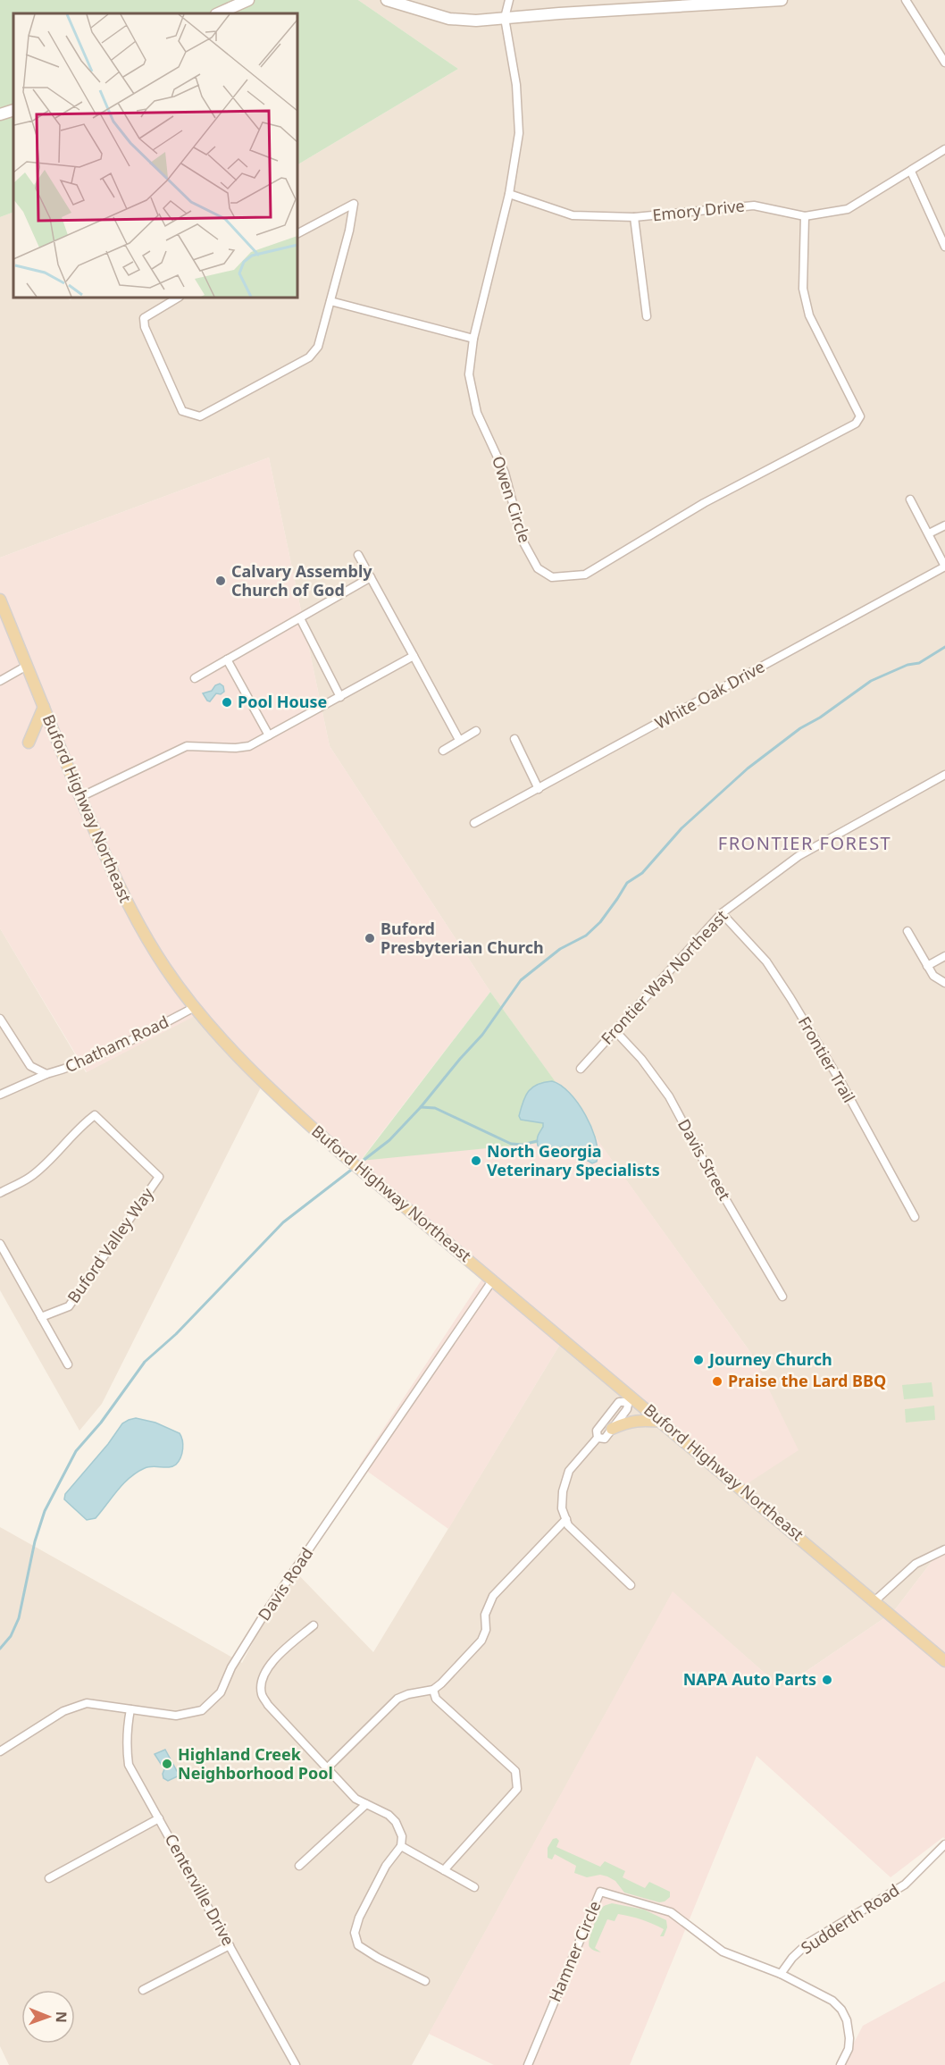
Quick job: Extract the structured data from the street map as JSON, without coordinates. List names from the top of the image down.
{
  "streets": {
    "main road": ["Buford Highway Northeast"],
    "street": [
      "Emory Drive",
      "Owen Circle",
      "White Oak Drive",
      "Frontier Way Northeast",
      "Chatham Road",
      "Frontier Trail",
      "Davis Street",
      "Buford Valley Way",
      "Davis Road",
      "Centerville Drive",
      "Sudderth Road",
      "Hamner Circle"
    ]
  },
  "crossings": [
    ["Emory Drive", "Owen Circle"],
    ["Buford Highway Northeast", "Chatham Road"],
    ["Buford Highway Northeast", "Davis Road"],
    ["Frontier Way Northeast", "Frontier Trail"],
    ["Frontier Way Northeast", "Davis Street"],
    ["Davis Road", "Centerville Drive"],
    ["Sudderth Road", "Hamner Circle"]
  ],
  "districts": ["FRONTIER FOREST"],
  "places": [
    "Calvary Assembly Church of God",
    "Pool House",
    "Buford Presbyterian Church",
    "North Georgia Veterinary Specialists",
    "Journey Church",
    "Praise the Lard BBQ",
    "NAPA Auto Parts",
    "Highland Creek Neighborhood Pool"
  ],
  "north": "right"
}
